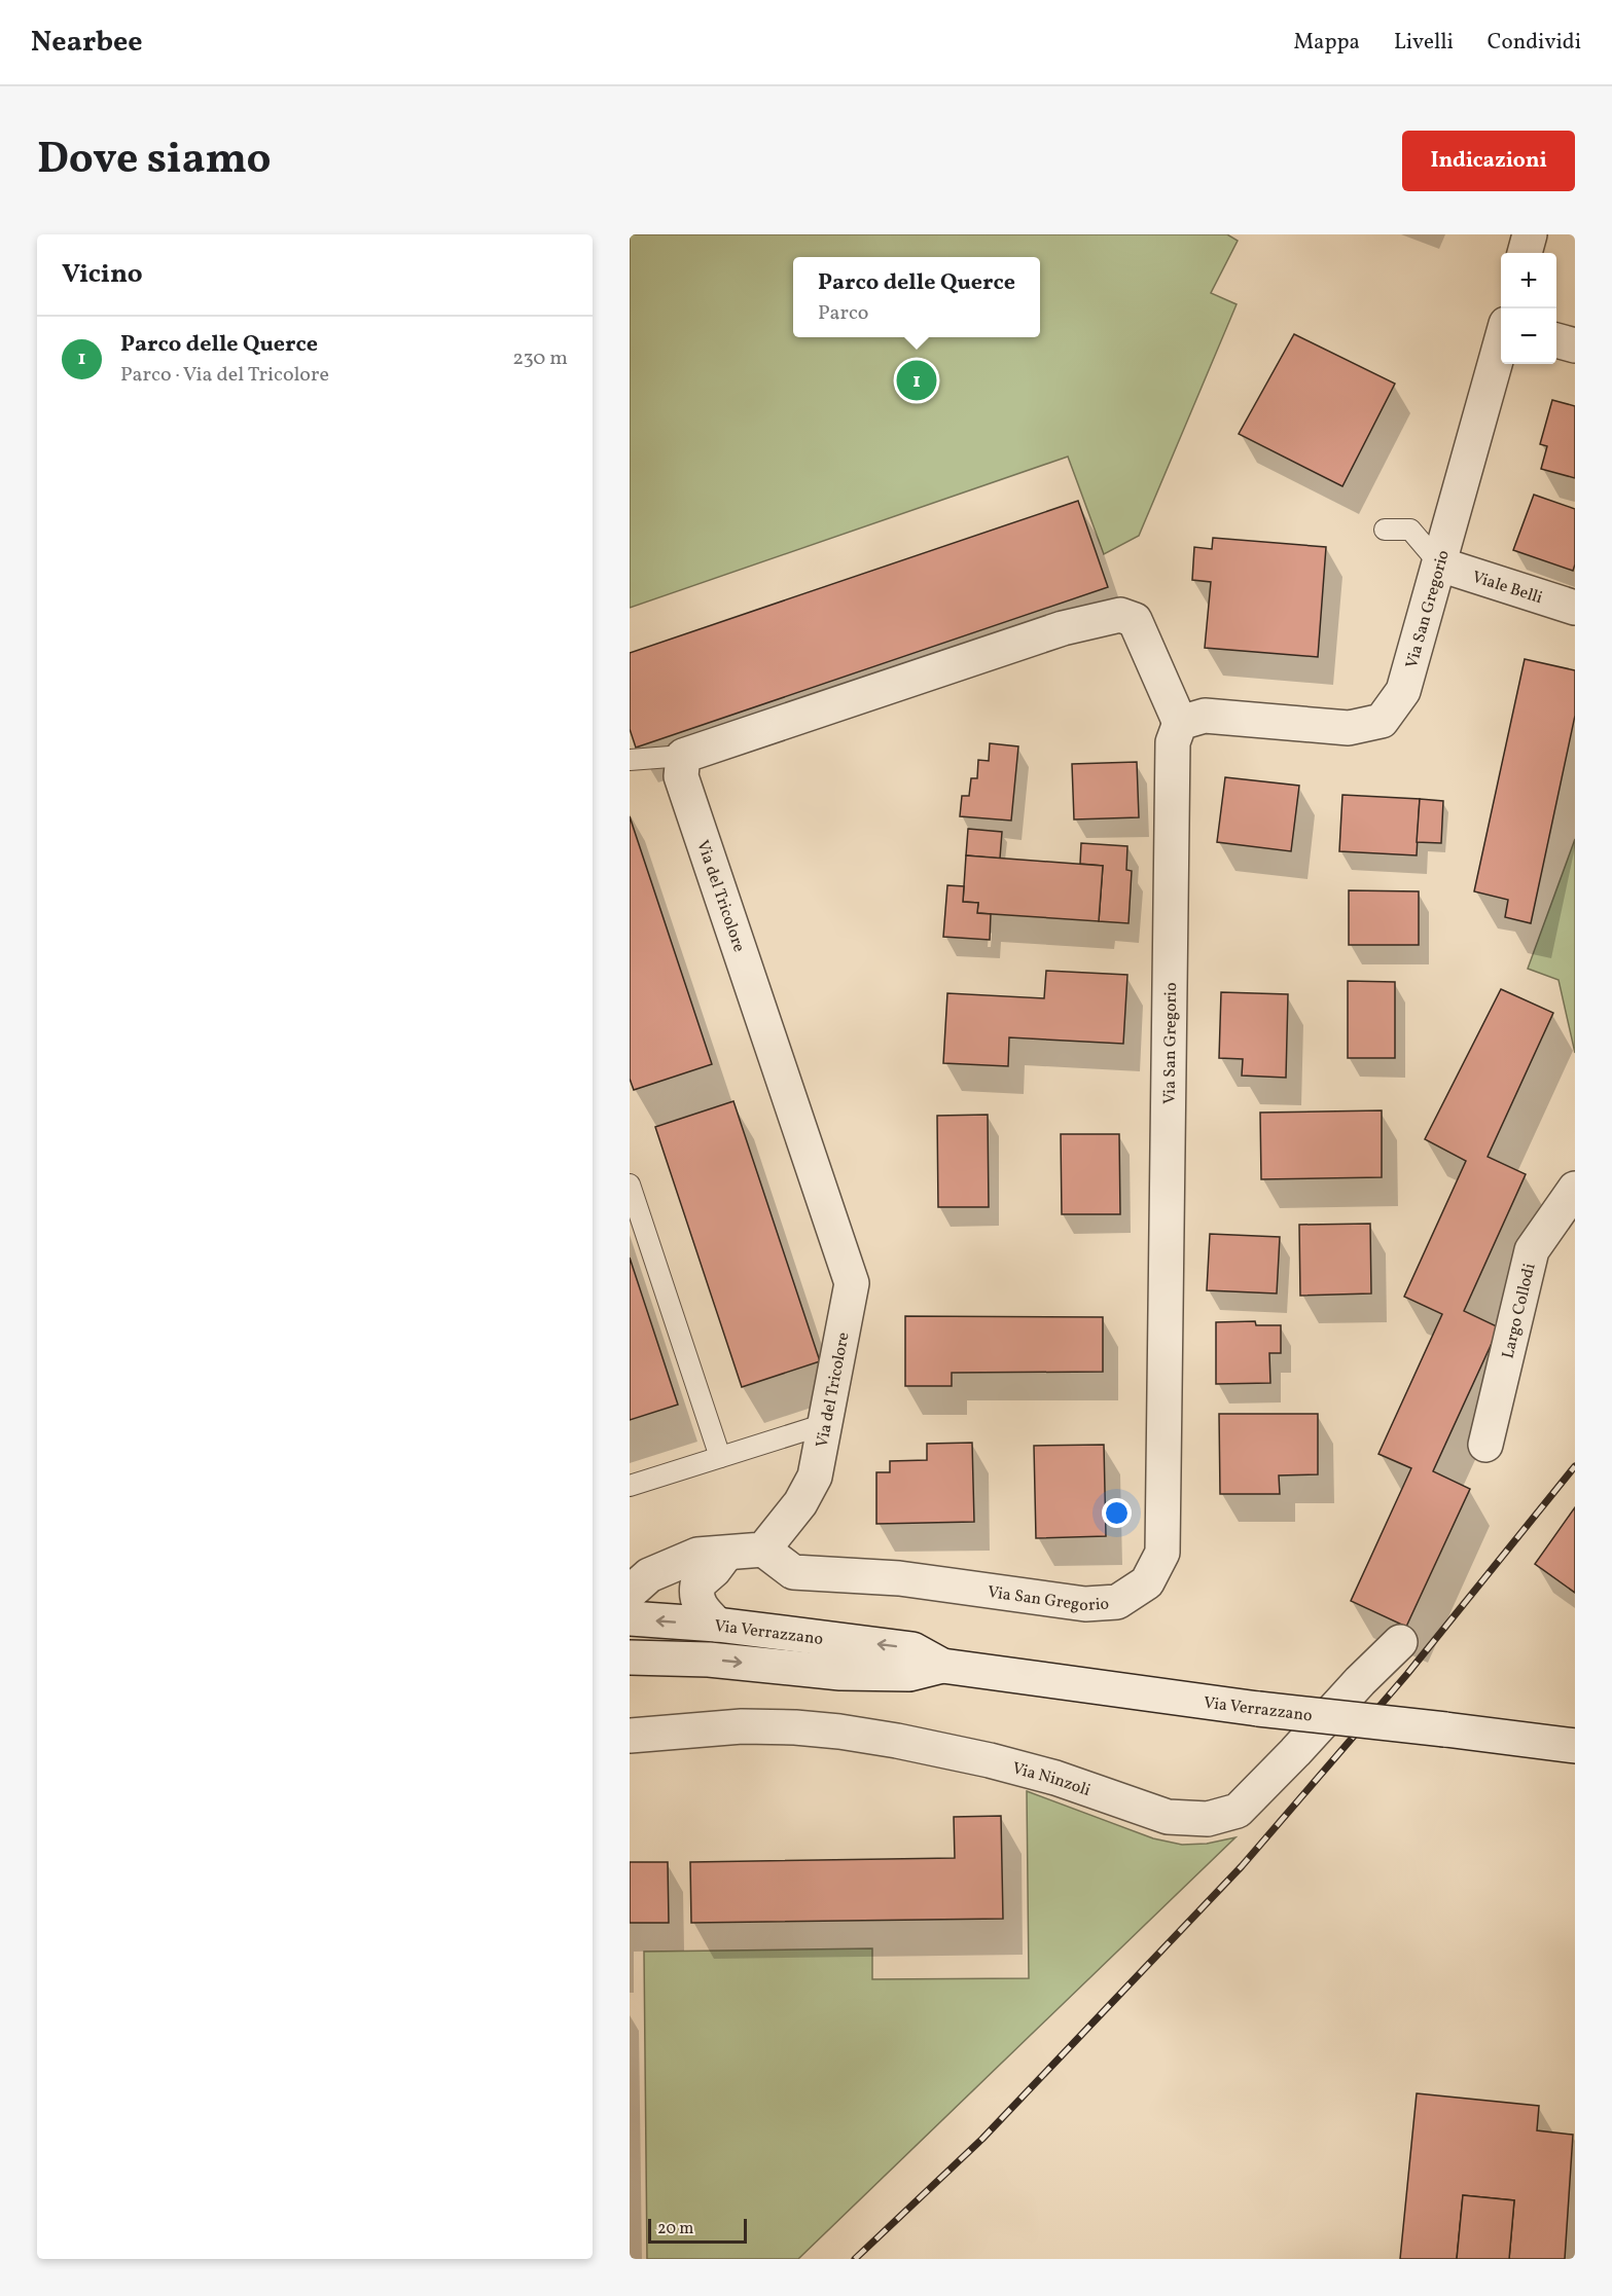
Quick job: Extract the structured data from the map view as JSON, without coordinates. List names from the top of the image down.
{
  "streets": {
    "street": [
      "Viale Belli",
      "Via San Gregorio",
      "Via del Tricolore",
      "Largo Collodi",
      "Via Verrazzano",
      "Via Ninzoli"
    ]
  },
  "crossings": [
    ["Viale Belli", "Via San Gregorio"],
    ["Via San Gregorio", "Via del Tricolore"]
  ],
  "scale_bar": "20 m",
  "page": {
    "header": "Nearbee",
    "nav": ["Mappa", "Livelli", "Condividi"],
    "title": "Dove siamo",
    "buttons": "Indicazioni",
    "heading": "Vicino",
    "map_buttons": ["+", "−"],
    "popup": ["Parco delle Querce", "Parco"],
    "list": [
      {
        "mark": "1",
        "name": "Parco delle Querce",
        "note": "Parco · Via del Tricolore",
        "value": "230 m"
      }
    ],
    "pins": "1",
    "scale": "20 m"
  }
}
